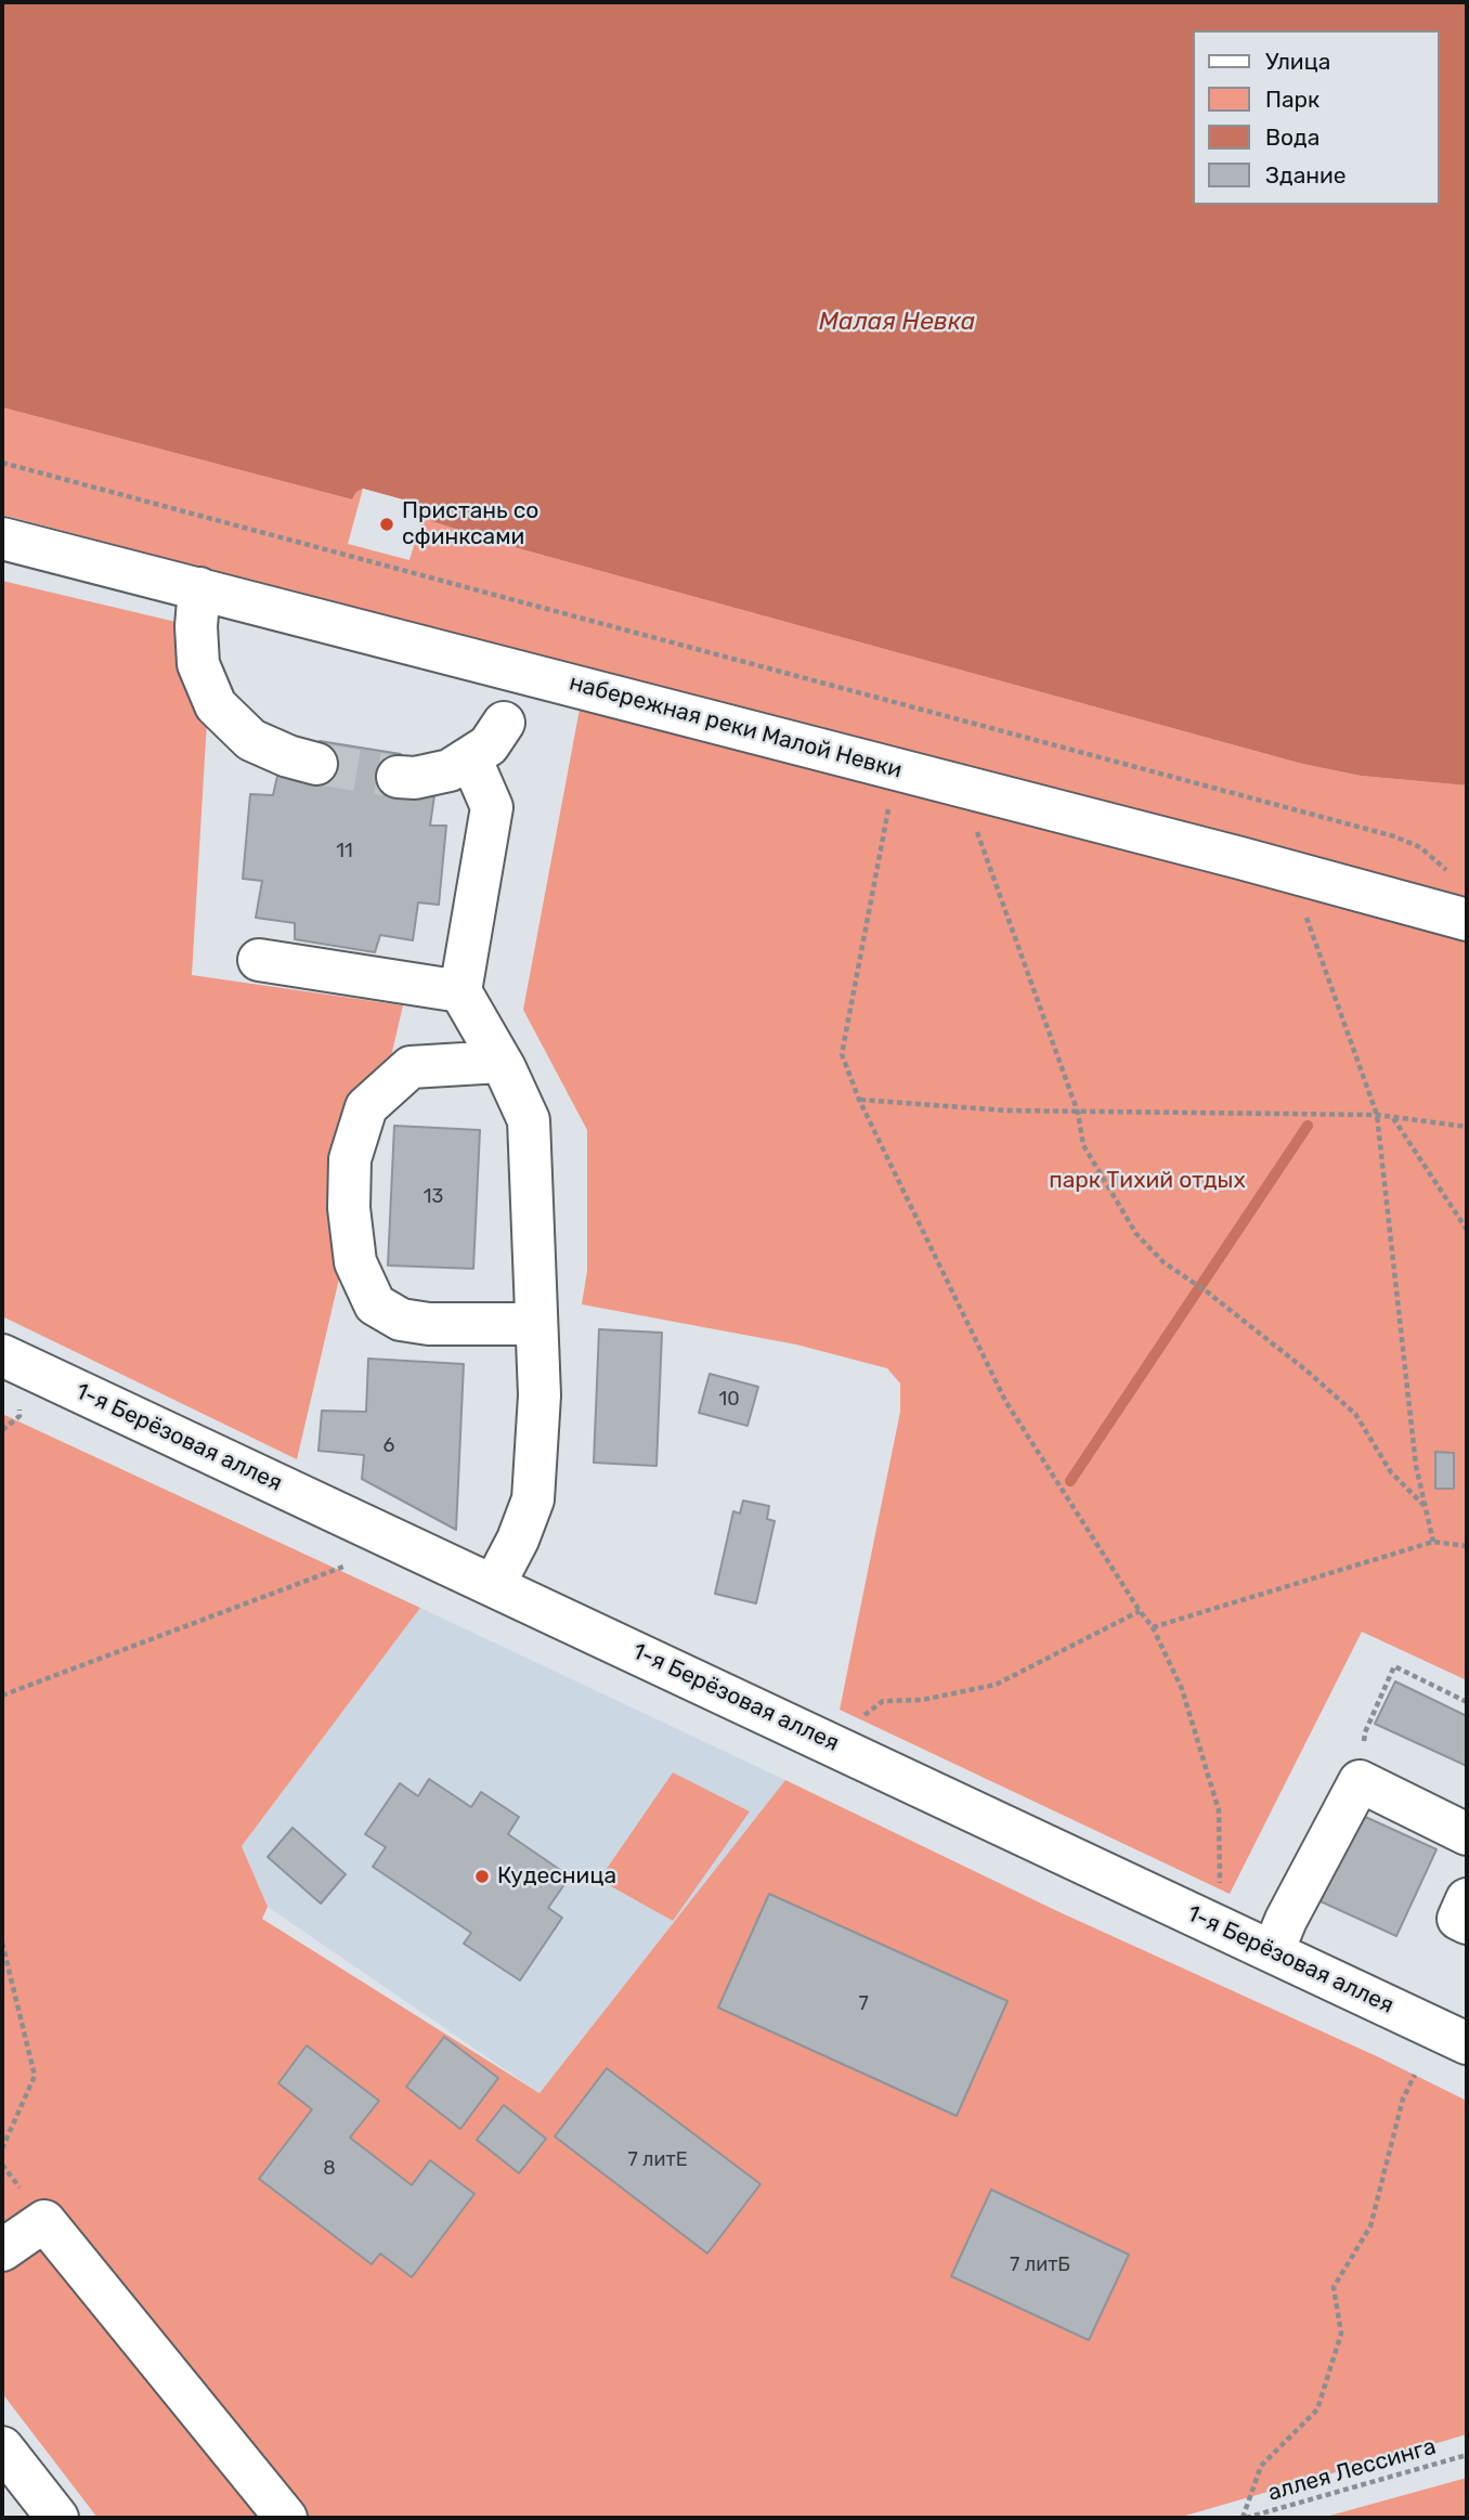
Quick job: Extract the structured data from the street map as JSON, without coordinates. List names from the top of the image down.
{
  "streets": {
    "street": ["набережная реки Малой Невки", "1-я Берёзовая аллея"],
    "path": ["аллея Лессинга"]
  },
  "water": ["Малая Невка"],
  "parks": ["парк Тихий отдых"],
  "places": ["Пристань со сфинксами", "Кудесница"],
  "house_numbers": [
    "11",
    "13",
    "10",
    "6",
    "7",
    "7 литЕ",
    "8",
    "7 литБ"
  ],
  "legend": [
    "Улица",
    "Парк",
    "Вода",
    "Здание"
  ]
}
